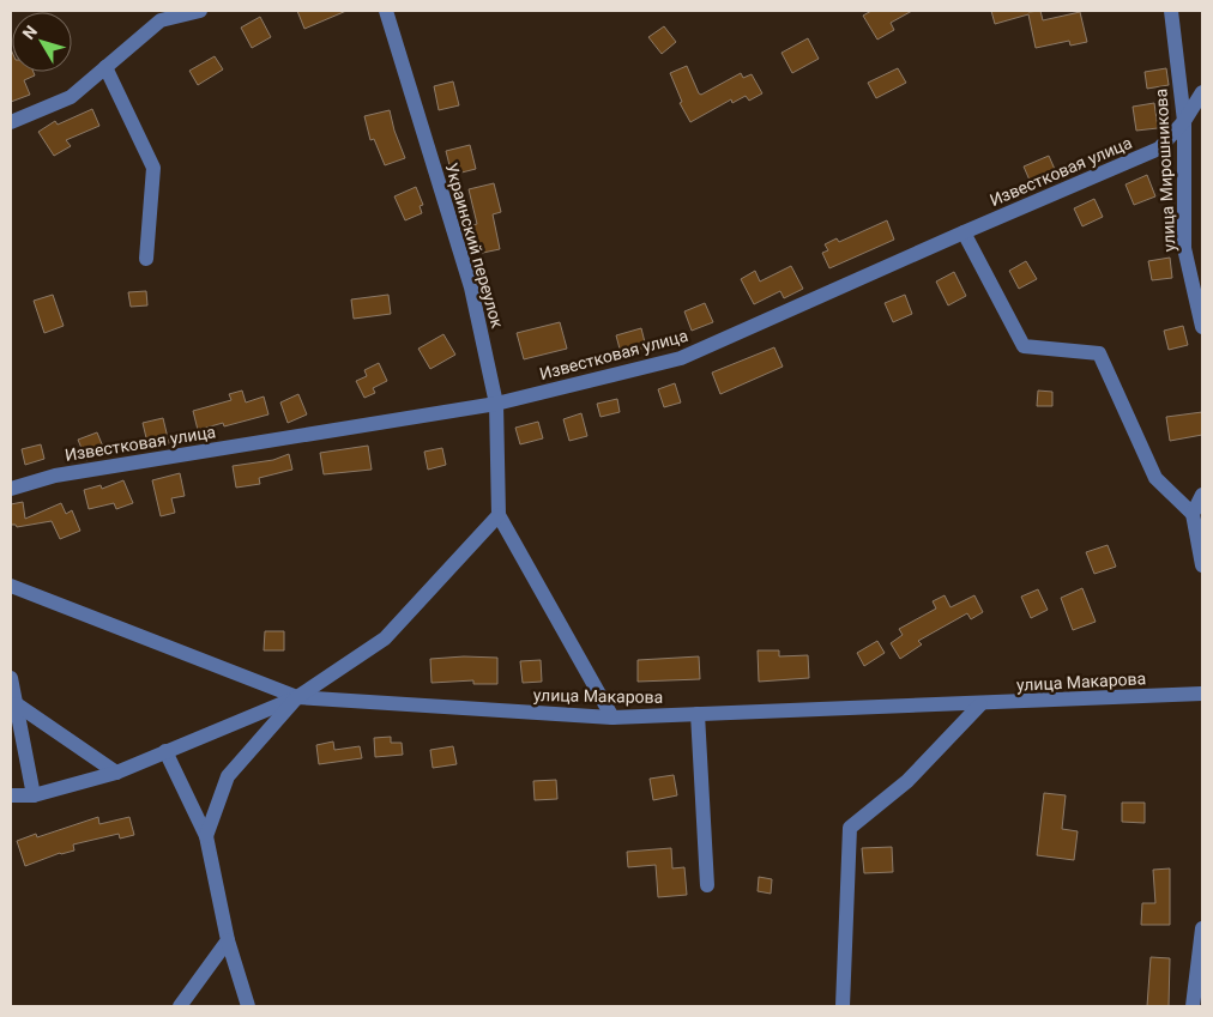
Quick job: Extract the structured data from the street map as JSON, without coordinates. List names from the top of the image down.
{
  "streets": {
    "street": [
      "улица Мирошникова",
      "Известковая улица",
      "Украинский переулок",
      "улица Макарова"
    ]
  },
  "crossings": [
    ["улица Мирошникова", "Известковая улица"],
    ["Известковая улица", "Украинский переулок"],
    ["Украинский переулок", "улица Макарова"]
  ],
  "north": "top left"
}
